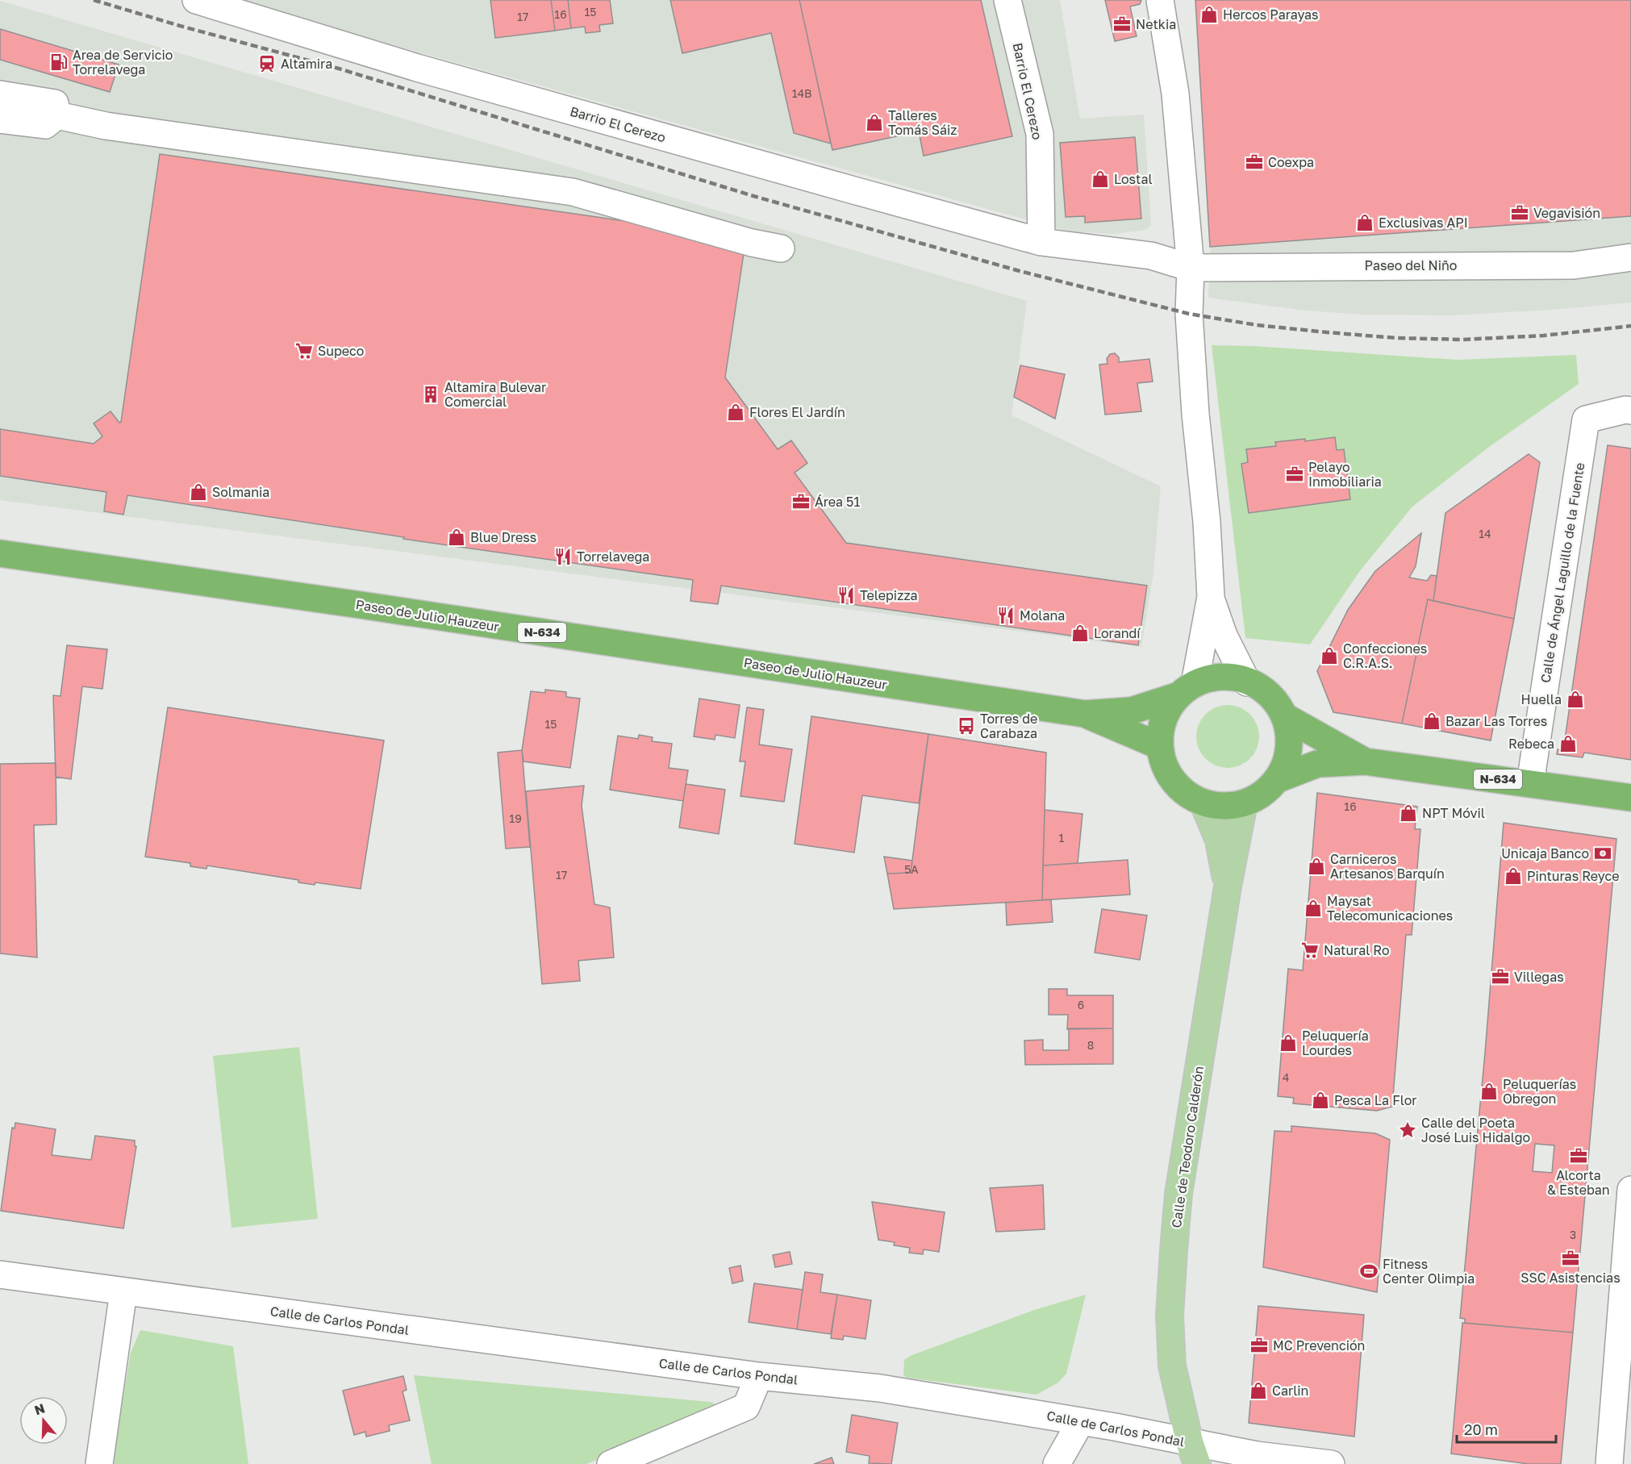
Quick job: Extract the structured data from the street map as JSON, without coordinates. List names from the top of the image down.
{
  "streets": {
    "highway": ["Paseo de Julio Hauzeur", "N-634"],
    "main road": ["Calle de Teodoro Calderón"],
    "street": [
      "Barrio El Cerezo",
      "Paseo del Niño",
      "Calle de Ángel Laguillo de la Fuente",
      "Calle de Carlos Pondal"
    ]
  },
  "crossings": [
    ["Barrio El Cerezo", "Paseo del Niño"],
    ["Calle de Ángel Laguillo de la Fuente", "N-634"],
    ["Paseo de Julio Hauzeur", "N-634"],
    ["Paseo de Julio Hauzeur", "Calle de Teodoro Calderón"],
    ["N-634", "Calle de Teodoro Calderón"],
    ["Calle de Teodoro Calderón", "Calle de Carlos Pondal"]
  ],
  "places": {
    "shop": [
      "Hercos Parayas",
      "Talleres Tomás Sáiz",
      "Lostal",
      "Exclusivas API",
      "Flores El Jardín",
      "Solmania",
      "Blue Dress",
      "Lorandí",
      "Confecciones C.R.A.S.",
      "Huella",
      "Bazar Las Torres",
      "Rebeca",
      "NPT Móvil",
      "Carniceros Artesanos Barquín",
      "Pinturas Reyce",
      "Maysat Telecomunicaciones",
      "Peluquería Lourdes",
      "Peluquerías Obregon",
      "Pesca La Flor",
      "Carlin"
    ],
    "office": [
      "Netkia",
      "Coexpa",
      "Vegavisión",
      "Pelayo Inmobiliaria",
      "Área 51",
      "Villegas",
      "Alcorta & Esteban",
      "SSC Asistencias",
      "MC Prevención"
    ],
    "fuel station": ["Area de Servicio Torrelavega"],
    "station": ["Altamira"],
    "supermarket": ["Supeco", "Natural Ro"],
    "building": ["Altamira Bulevar Comercial"],
    "restaurant": ["Torrelavega", "Telepizza", "Molana"],
    "bus stop": ["Torres de Carabaza"],
    "bank": ["Unicaja Banco"],
    "place": ["Calle del Poeta José Luis Hidalgo"],
    "sports": ["Fitness Center Olimpia"]
  },
  "house_numbers": [
    "15",
    "16",
    "17",
    "14B",
    "14",
    "15",
    "16",
    "19",
    "1",
    "5A",
    "17",
    "6",
    "8",
    "4",
    "3"
  ],
  "scale_bar": "20 m",
  "north": "top"
}
